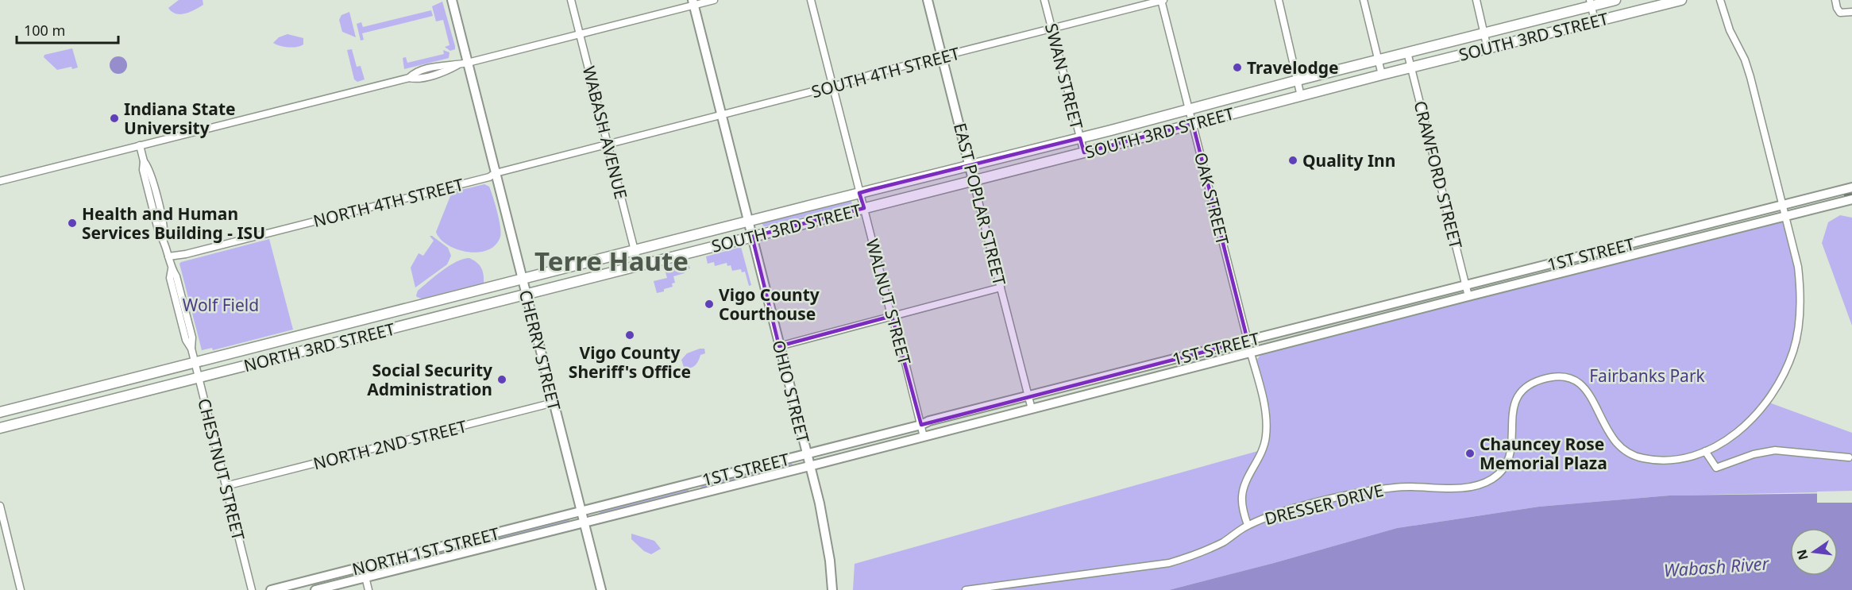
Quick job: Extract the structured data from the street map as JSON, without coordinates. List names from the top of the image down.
{
  "streets": {
    "highway": ["SOUTH 3RD STREET", "NORTH 3RD STREET"],
    "main road": [
      "EAST POPLAR STREET",
      "1ST STREET",
      "CHERRY STREET",
      "OHIO STREET",
      "NORTH 1ST STREET"
    ],
    "street": [
      "SOUTH 4TH STREET",
      "SWAN STREET",
      "WABASH AVENUE",
      "CRAWFORD STREET",
      "OAK STREET",
      "NORTH 4TH STREET",
      "WALNUT STREET",
      "NORTH 2ND STREET",
      "CHESTNUT STREET",
      "DRESSER DRIVE"
    ]
  },
  "crossings": [
    ["SOUTH 3RD STREET", "SWAN STREET"],
    ["SOUTH 3RD STREET", "WABASH AVENUE"],
    ["SOUTH 3RD STREET", "CRAWFORD STREET"],
    ["SOUTH 3RD STREET", "OAK STREET"],
    ["SOUTH 3RD STREET", "EAST POPLAR STREET"],
    ["SOUTH 3RD STREET", "WALNUT STREET"],
    ["SOUTH 3RD STREET", "NORTH 3RD STREET"],
    ["SOUTH 3RD STREET", "OHIO STREET"],
    ["SOUTH 4TH STREET", "SWAN STREET"],
    ["SOUTH 4TH STREET", "WABASH AVENUE"],
    ["SOUTH 4TH STREET", "OAK STREET"],
    ["SOUTH 4TH STREET", "NORTH 4TH STREET"],
    ["SOUTH 4TH STREET", "EAST POPLAR STREET"],
    ["SOUTH 4TH STREET", "WALNUT STREET"],
    ["SOUTH 4TH STREET", "OHIO STREET"],
    ["WABASH AVENUE", "NORTH 4TH STREET"],
    ["WABASH AVENUE", "NORTH 3RD STREET"],
    ["CRAWFORD STREET", "1ST STREET"],
    ["OAK STREET", "1ST STREET"],
    ["NORTH 4TH STREET", "CHERRY STREET"],
    ["NORTH 4TH STREET", "CHESTNUT STREET"],
    ["EAST POPLAR STREET", "1ST STREET"],
    ["1ST STREET", "WALNUT STREET"],
    ["1ST STREET", "CHERRY STREET"],
    ["1ST STREET", "OHIO STREET"],
    ["1ST STREET", "DRESSER DRIVE"],
    ["1ST STREET", "NORTH 1ST STREET"],
    ["NORTH 3RD STREET", "CHERRY STREET"],
    ["NORTH 3RD STREET", "CHESTNUT STREET"],
    ["CHERRY STREET", "NORTH 2ND STREET"],
    ["CHERRY STREET", "NORTH 1ST STREET"],
    ["NORTH 2ND STREET", "CHESTNUT STREET"]
  ],
  "districts": ["Terre Haute"],
  "water": ["Wabash River"],
  "parks": ["Wolf Field", "Fairbanks Park"],
  "places": [
    "Travelodge",
    "Indiana State University",
    "Quality Inn",
    "Health and Human Services Building - ISU",
    "Vigo County Courthouse",
    "Vigo County Sheriff's Office",
    "Social Security Administration",
    "Chauncey Rose Memorial Plaza"
  ],
  "scale_bar": "100 m",
  "north": "left"
}
